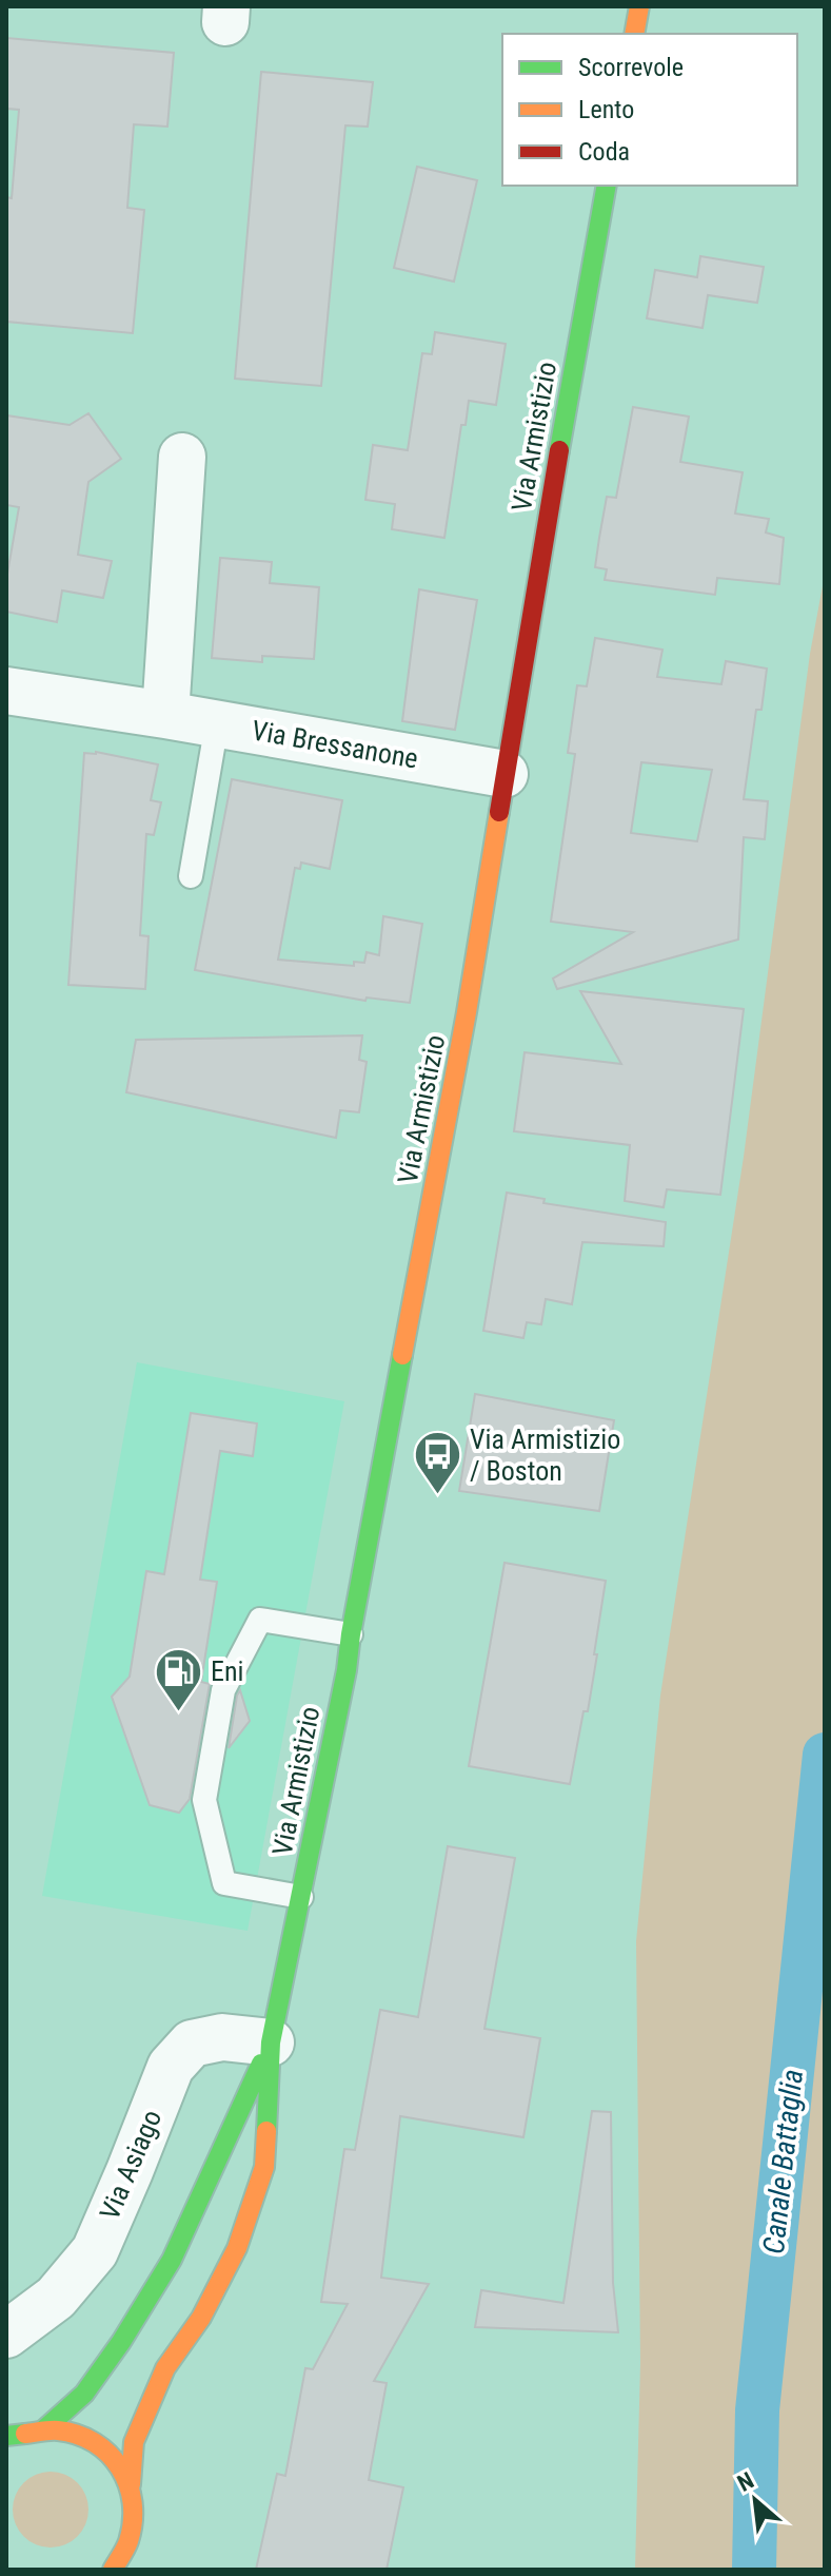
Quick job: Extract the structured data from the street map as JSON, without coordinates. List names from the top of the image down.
{
  "streets": {
    "street": ["Via Armistizio", "Via Bressanone", "Via Asiago"]
  },
  "crossings": [
    ["Via Armistizio", "Via Bressanone"],
    ["Via Armistizio", "Via Asiago"]
  ],
  "water": ["Canale Battaglia"],
  "places": {
    "bus stop": ["Via Armistizio / Boston"],
    "fuel station": ["Eni"]
  },
  "legend": ["Scorrevole", "Lento", "Coda"],
  "north": "top left"
}
